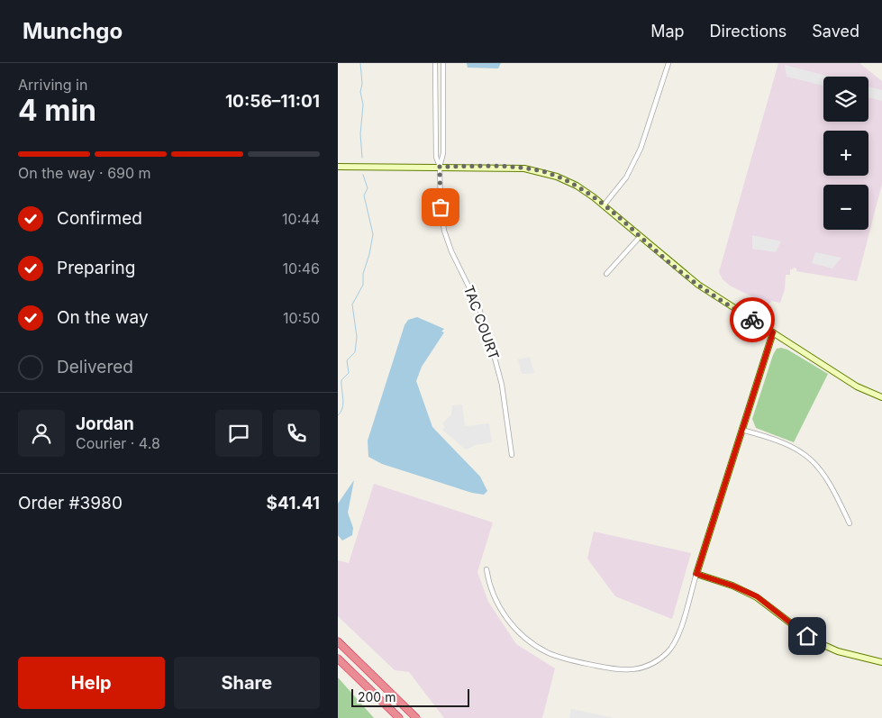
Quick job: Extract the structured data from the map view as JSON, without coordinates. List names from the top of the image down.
{
  "streets": {
    "street": ["TAC COURT"]
  },
  "scale_bar": "200 m",
  "page": {
    "header": "Munchgo",
    "nav": ["Map", "Directions", "Saved"],
    "heading": ["4 min", "Arriving in", "10:56–11:01"],
    "panel": [
      "Jordan",
      "Courier · 4.8",
      "Order #3980",
      "$41.41"
    ],
    "map_buttons": ["+", "−"],
    "bar": "On the way · 690 m",
    "list": [
      ["Confirmed", "10:44"],
      ["Preparing", "10:46"],
      ["On the way", "10:50"],
      "Delivered"
    ],
    "buttons": ["Help", "Share"],
    "scale": "200 m"
  }
}
